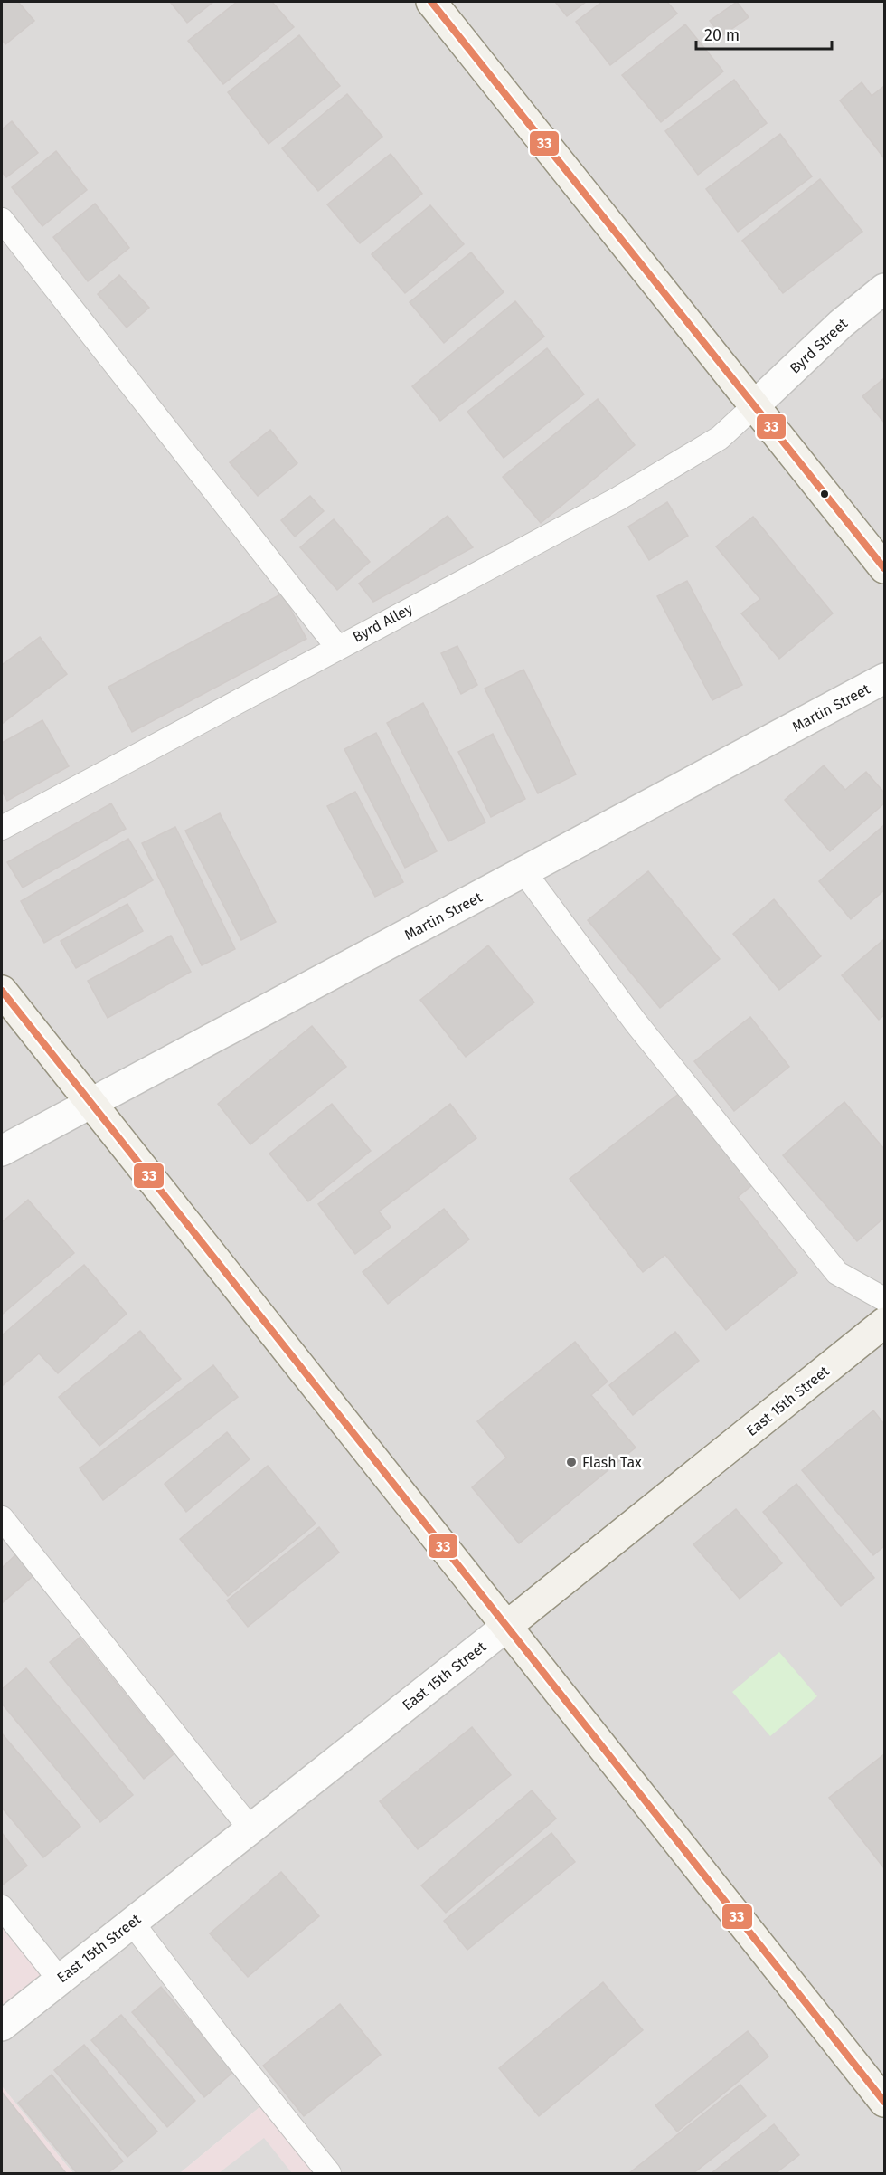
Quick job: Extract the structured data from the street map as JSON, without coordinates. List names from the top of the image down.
{
  "streets": {
    "main road": ["East 15th Street"],
    "street": ["Byrd Street", "Martin Street"],
    "lane": ["Byrd Alley"]
  },
  "crossings": [
    ["Byrd Street", "Byrd Alley"]
  ],
  "places": ["Flash Tax"],
  "lines": ["transit line 33"],
  "scale_bar": "20 m"
}
